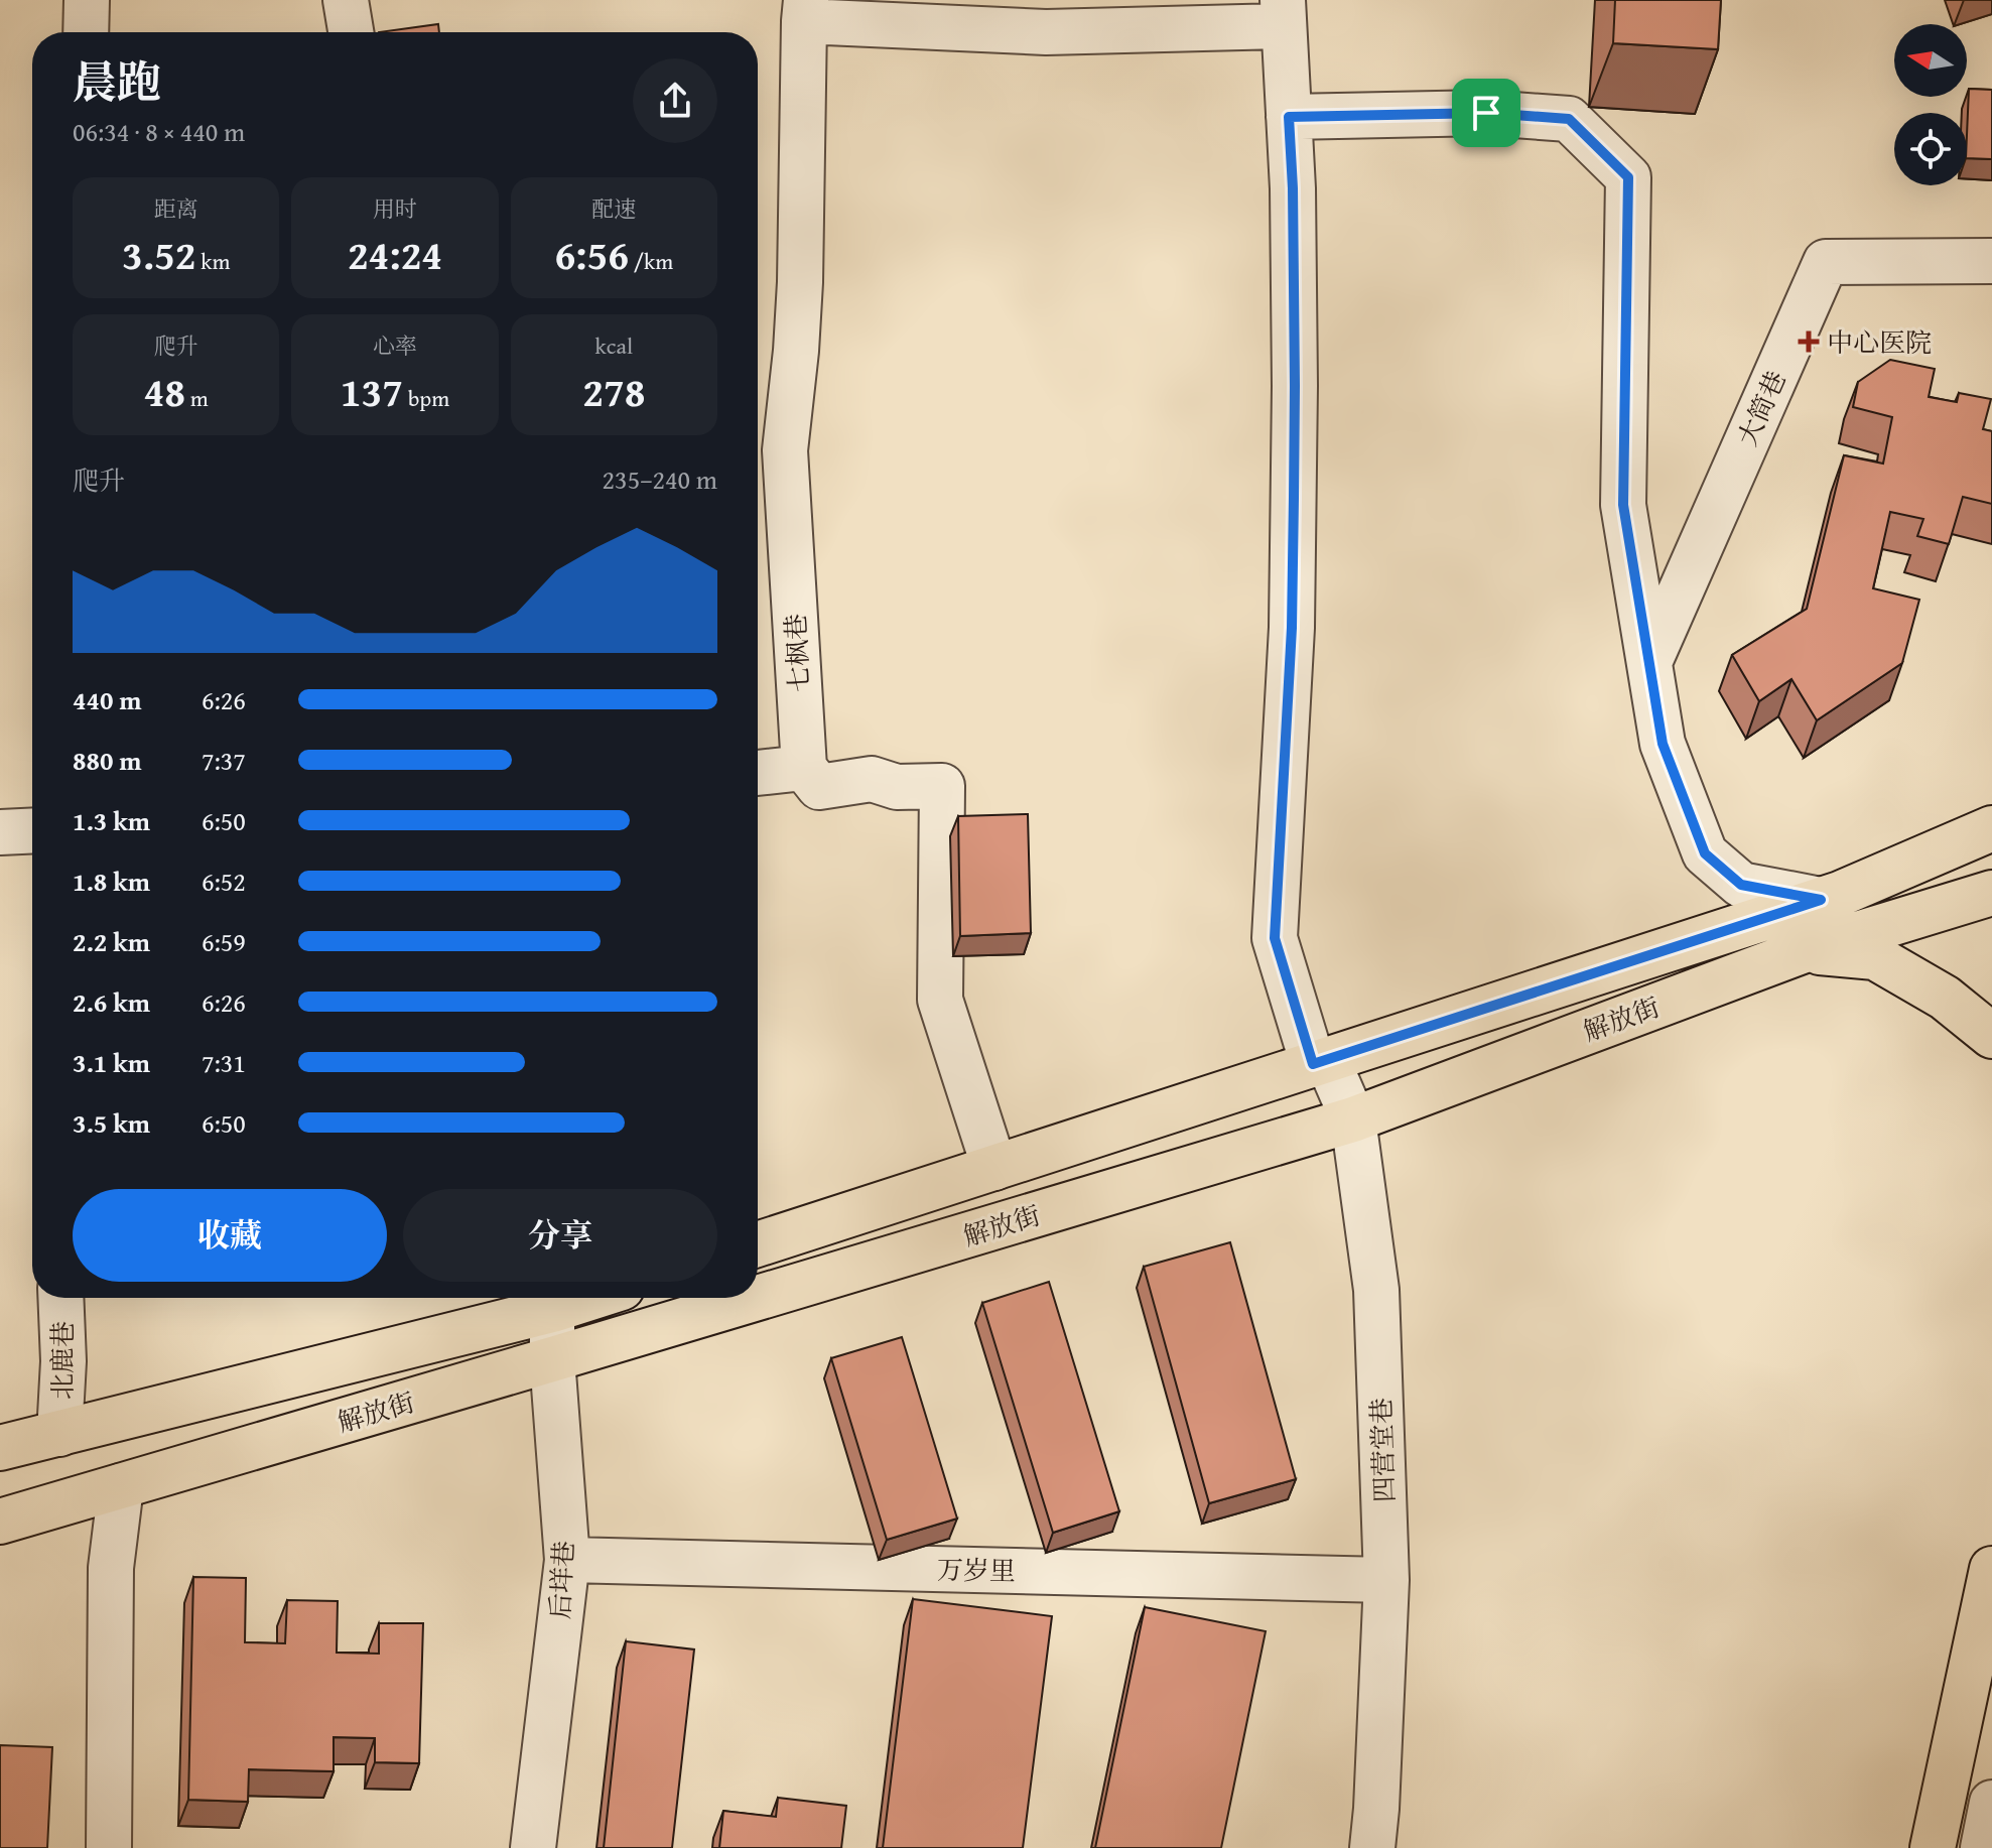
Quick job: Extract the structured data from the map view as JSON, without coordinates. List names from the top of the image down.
{
  "streets": {
    "main road": ["解放街"],
    "street": [
      "大简巷",
      "七枫巷",
      "北鹿巷",
      "四营堂巷",
      "万岁里",
      "后垟巷"
    ]
  },
  "crossings": [
    ["解放街", "北鹿巷"],
    ["解放街", "四营堂巷"],
    ["解放街", "后垟巷"],
    ["四营堂巷", "万岁里"],
    ["万岁里", "后垟巷"]
  ],
  "places": {
    "health": ["中心医院"]
  },
  "north": "left",
  "page": {
    "heading": ["晨跑", "06:34 · 8 × 440 m"],
    "stats": [
      ["距离", "3.52 km"],
      ["用时", "24:24"],
      ["配速", "6:56 /km"],
      ["爬升", "48 m"],
      ["心率", "137 bpm"],
      ["kcal", "278"]
    ],
    "chart": ["爬升", "235–240 m"],
    "list": [
      {
        "name": "440 m",
        "note": "6:26"
      },
      {
        "name": "880 m",
        "note": "7:37"
      },
      {
        "name": "1.3 km",
        "note": "6:50"
      },
      {
        "name": "1.8 km",
        "note": "6:52"
      },
      {
        "name": "2.2 km",
        "note": "6:59"
      },
      {
        "name": "2.6 km",
        "note": "6:26"
      },
      {
        "name": "3.1 km",
        "note": "7:31"
      },
      {
        "name": "3.5 km",
        "note": "6:50"
      }
    ],
    "buttons": ["收藏", "分享"]
  }
}
